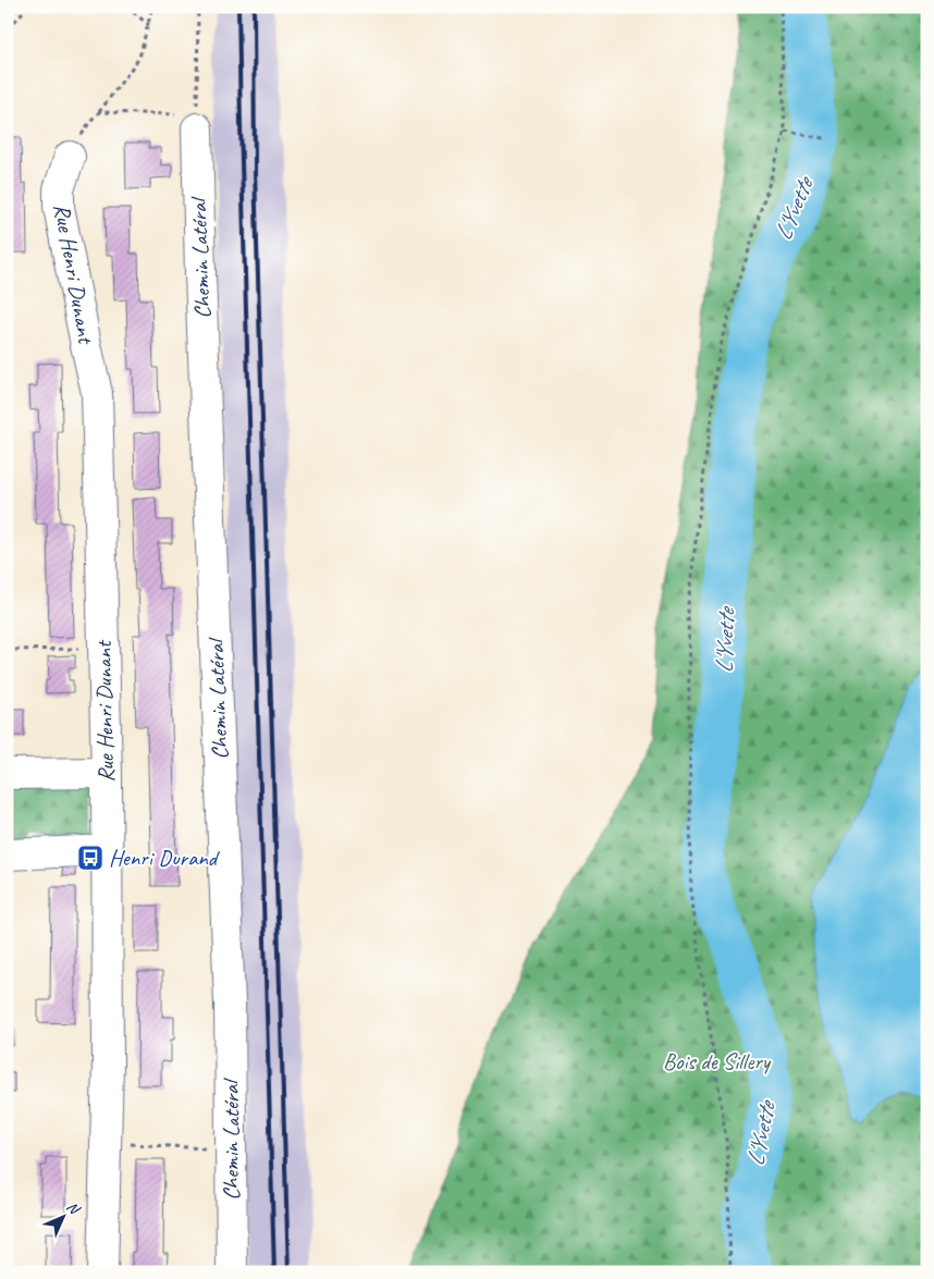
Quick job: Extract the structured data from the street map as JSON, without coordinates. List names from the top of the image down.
{
  "streets": {
    "street": ["Chemin Latéral", "Rue Henri Dunant"]
  },
  "water": ["L'Yvette"],
  "parks": ["Bois de Sillery"],
  "places": {
    "bus stop": ["Henri Durand"]
  },
  "north": "top right"
}
